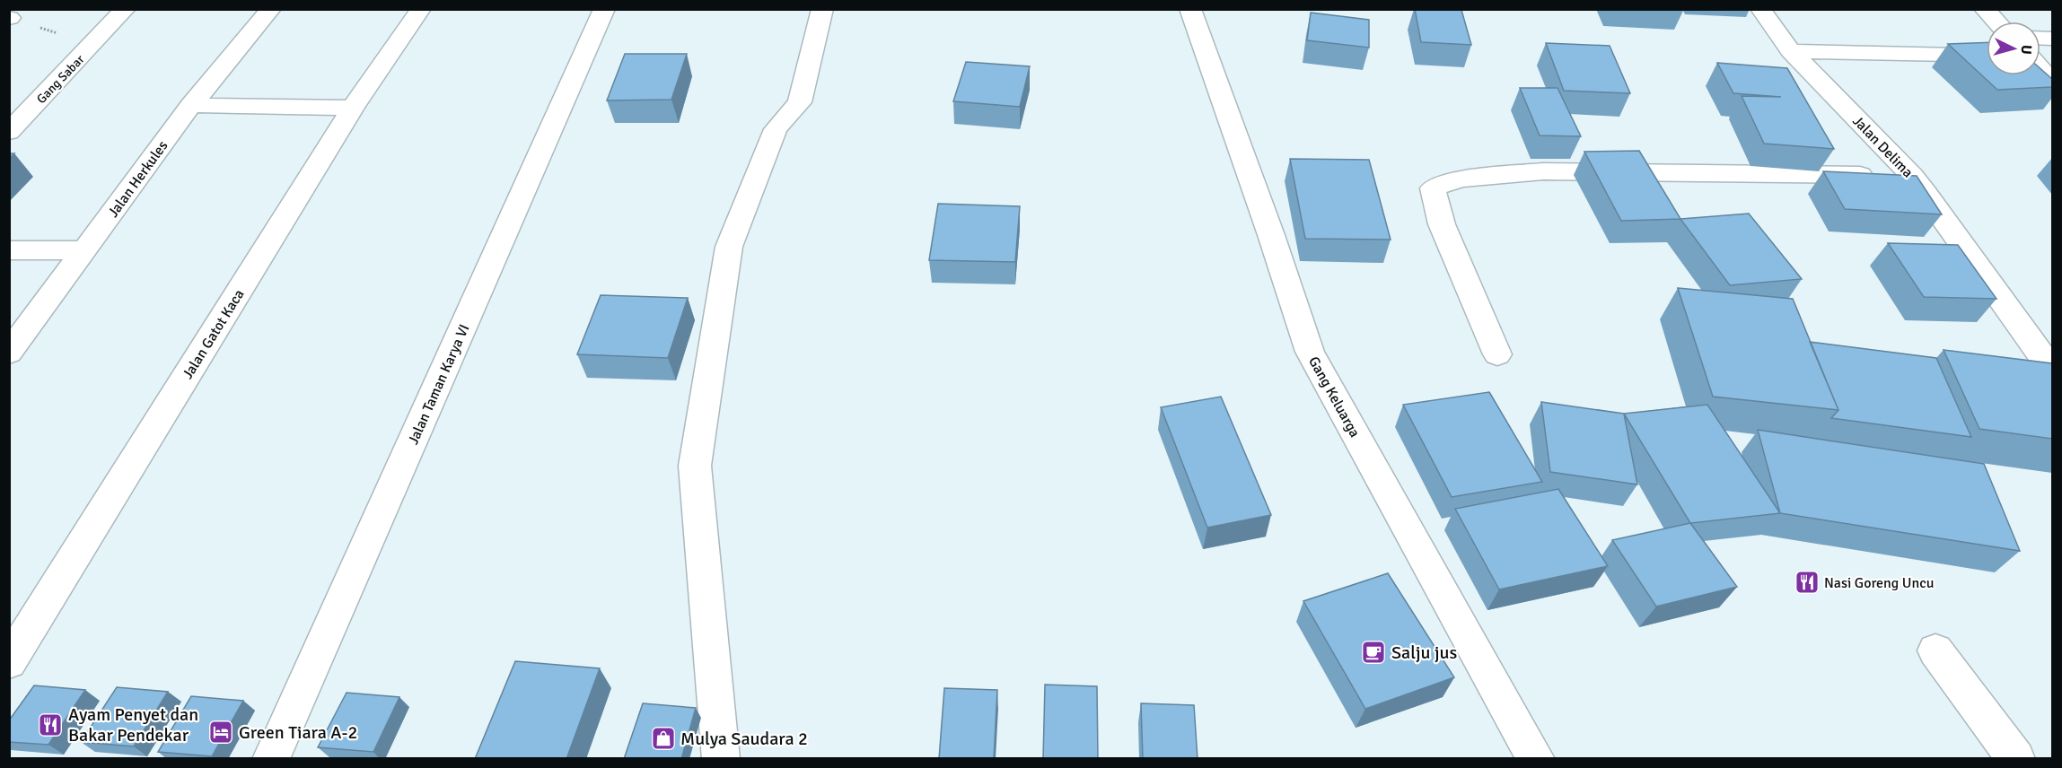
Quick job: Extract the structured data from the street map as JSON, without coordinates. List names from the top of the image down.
{
  "streets": {
    "street": [
      "Gang Sabar",
      "Jalan Delima",
      "Jalan Herkules",
      "Jalan Gatot Kaca",
      "Jalan Taman Karya VI",
      "Gang Keluarga"
    ]
  },
  "places": {
    "restaurant": ["Nasi Goreng Uncu", "Ayam Penyet dan Bakar Pendekar"],
    "cafe": ["Salju jus"],
    "hotel": ["Green Tiara A-2"],
    "shop": ["Mulya Saudara 2"]
  },
  "north": "right"
}
